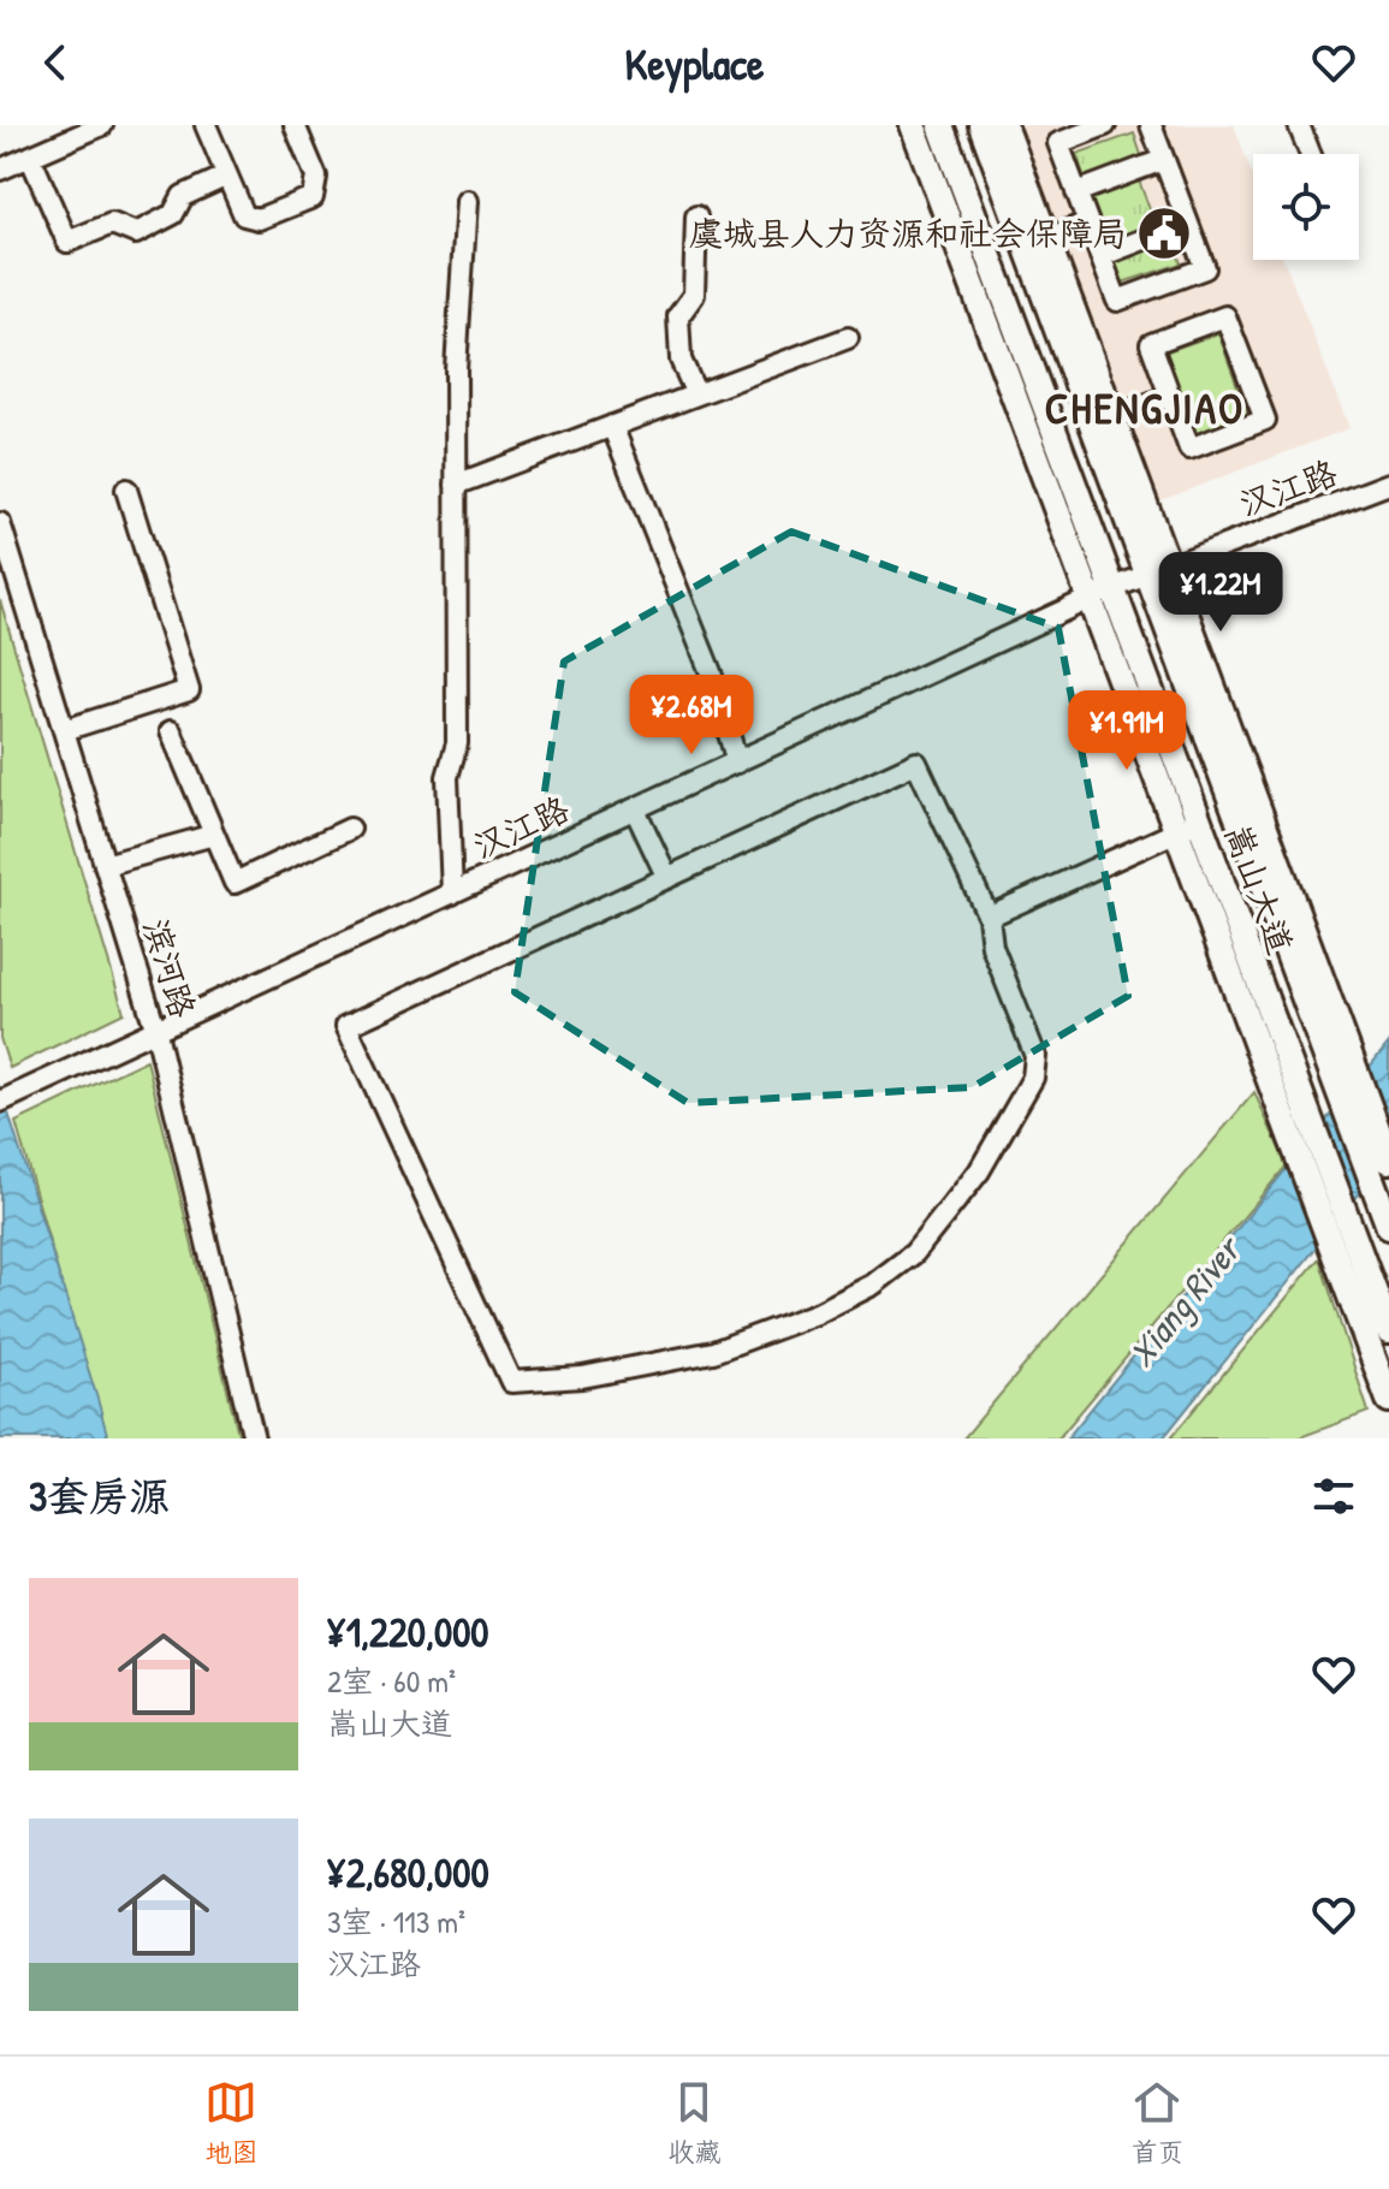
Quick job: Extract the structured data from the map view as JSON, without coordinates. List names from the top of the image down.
{
  "streets": {
    "main road": ["嵩山大道"],
    "street": ["汉江路", "滨河路"]
  },
  "crossings": [
    ["汉江路", "嵩山大道"],
    ["汉江路", "滨河路"]
  ],
  "districts": ["CHENGJIAO"],
  "water": ["Xiang River"],
  "places": {
    "public building": ["虞城县人力资源和社会保障局"]
  },
  "page": {
    "header": "Keyplace",
    "price": ["¥1.22M", "¥2.68M", "¥1.91M"],
    "heading": "3套房源",
    "list": [
      {
        "name": "¥1,220,000",
        "note": "2室 · 60 m² · 嵩山大道"
      },
      {
        "name": "¥2,680,000",
        "note": "3室 · 113 m² · 汉江路"
      }
    ],
    "tabs": ["地图", "收藏", "首页"]
  }
}
